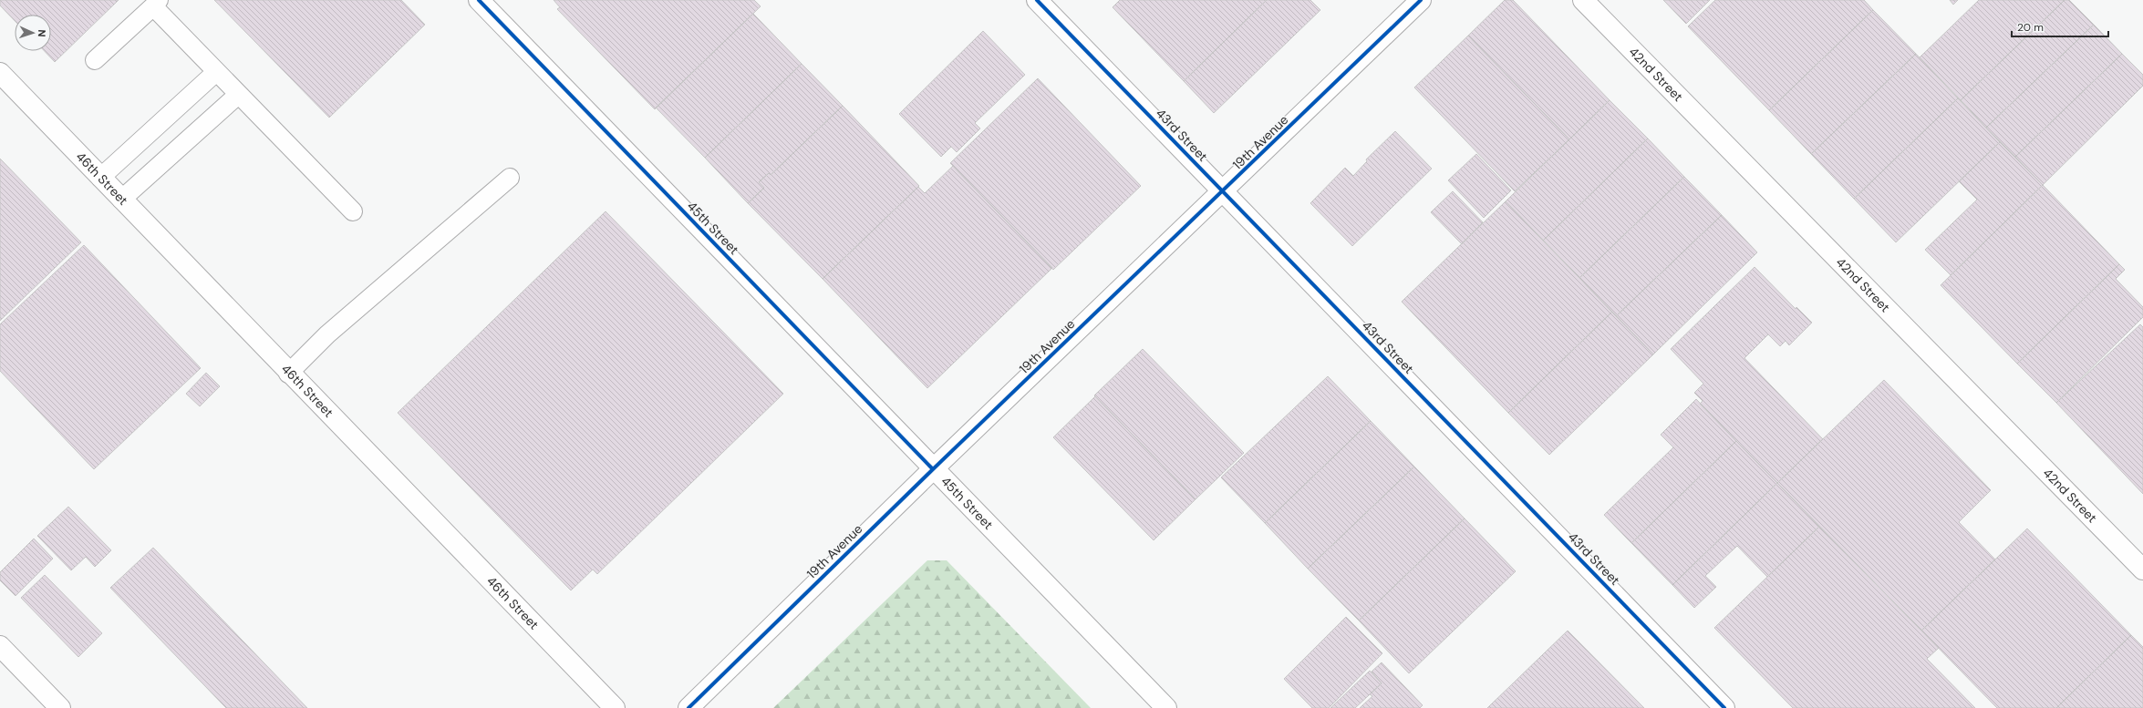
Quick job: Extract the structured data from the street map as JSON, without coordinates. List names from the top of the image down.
{
  "streets": {
    "street": [
      "42nd Street",
      "43rd Street",
      "19th Avenue",
      "46th Street",
      "45th Street"
    ]
  },
  "crossings": [
    ["43rd Street", "19th Avenue"],
    ["19th Avenue", "45th Street"]
  ],
  "scale_bar": "20 m",
  "north": "right"
}
